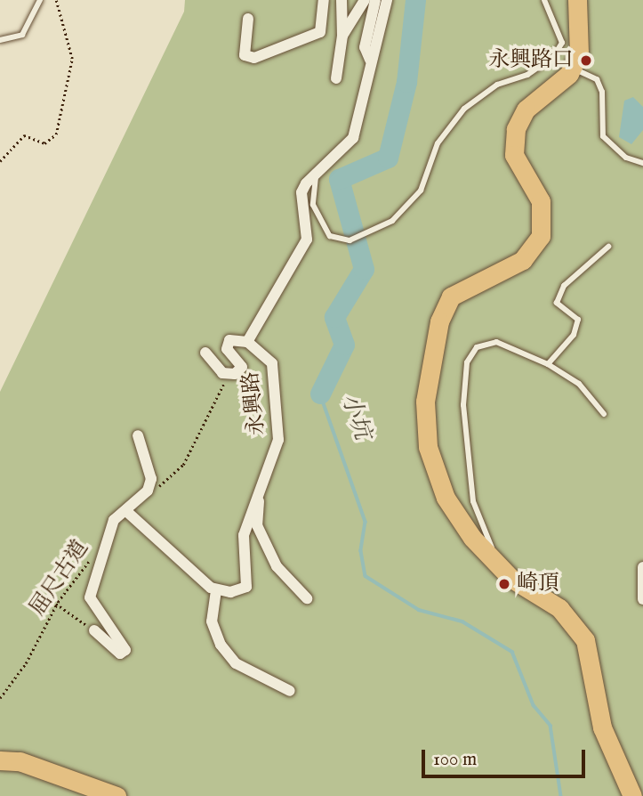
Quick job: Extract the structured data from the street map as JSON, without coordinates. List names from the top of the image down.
{
  "streets": {
    "street": ["永興路"],
    "path": ["屈尺古道"]
  },
  "water": ["小坑"],
  "places": ["永興路口", "崎頂"],
  "scale_bar": "100 m"
}
